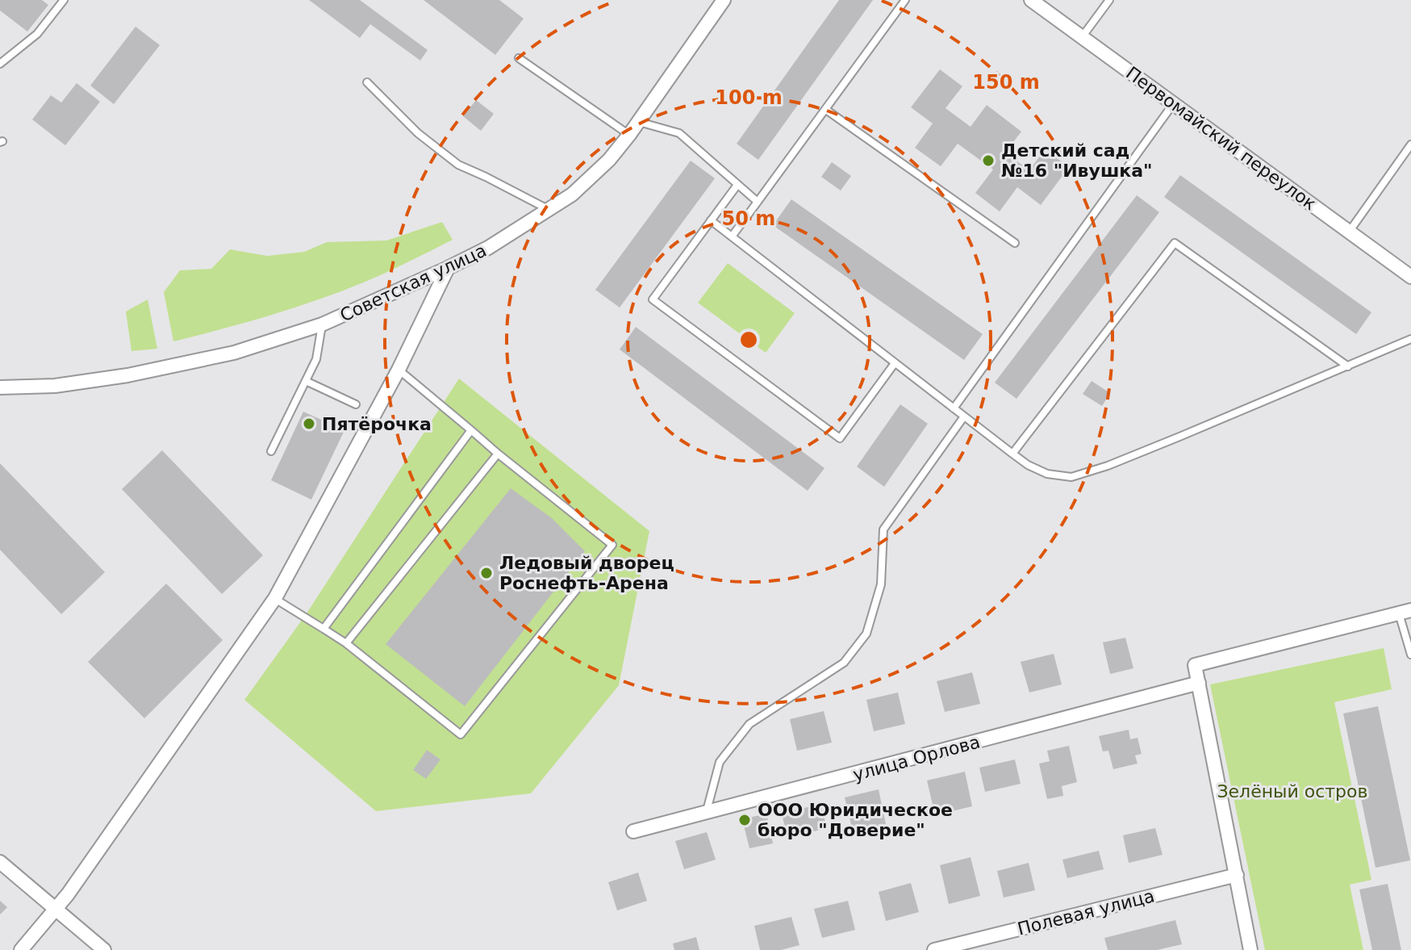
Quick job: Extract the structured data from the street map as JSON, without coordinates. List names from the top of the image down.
{
  "streets": {
    "street": [
      "Первомайский переулок",
      "Советская улица",
      "улица Орлова",
      "Полевая улица"
    ]
  },
  "parks": ["Зелёный остров"],
  "places": [
    "Детский сад №16 \"Ивушка\"",
    "Пятёрочка",
    "Ледовый дворец Роснефть-Арена",
    "ООО Юридическое бюро \"Доверие\""
  ],
  "rings": ["150 m", "100 m", "50 m"]
}
